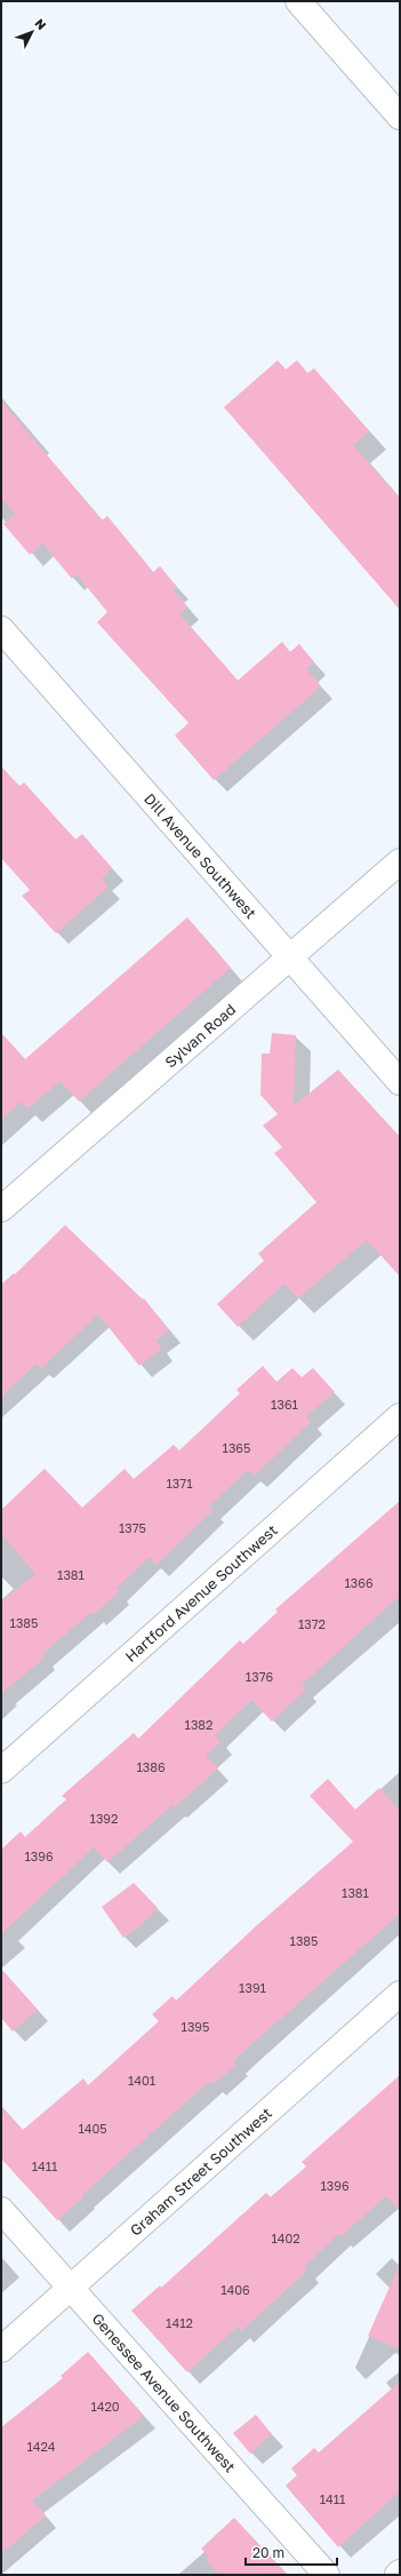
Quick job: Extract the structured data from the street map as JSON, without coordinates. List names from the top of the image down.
{
  "streets": {
    "street": [
      "Dill Avenue Southwest",
      "Sylvan Road",
      "Hartford Avenue Southwest",
      "Graham Street Southwest",
      "Genessee Avenue Southwest"
    ]
  },
  "crossings": [
    ["Dill Avenue Southwest", "Sylvan Road"],
    ["Graham Street Southwest", "Genessee Avenue Southwest"]
  ],
  "house_numbers": [
    "1361",
    "1365",
    "1371",
    "1375",
    "1381",
    "1366",
    "1385",
    "1372",
    "1376",
    "1382",
    "1386",
    "1392",
    "1396",
    "1381",
    "1385",
    "1391",
    "1395",
    "1401",
    "1405",
    "1411",
    "1396",
    "1402",
    "1406",
    "1412",
    "1420",
    "1424",
    "1411"
  ],
  "scale_bar": "20 m",
  "north": "top right"
}
